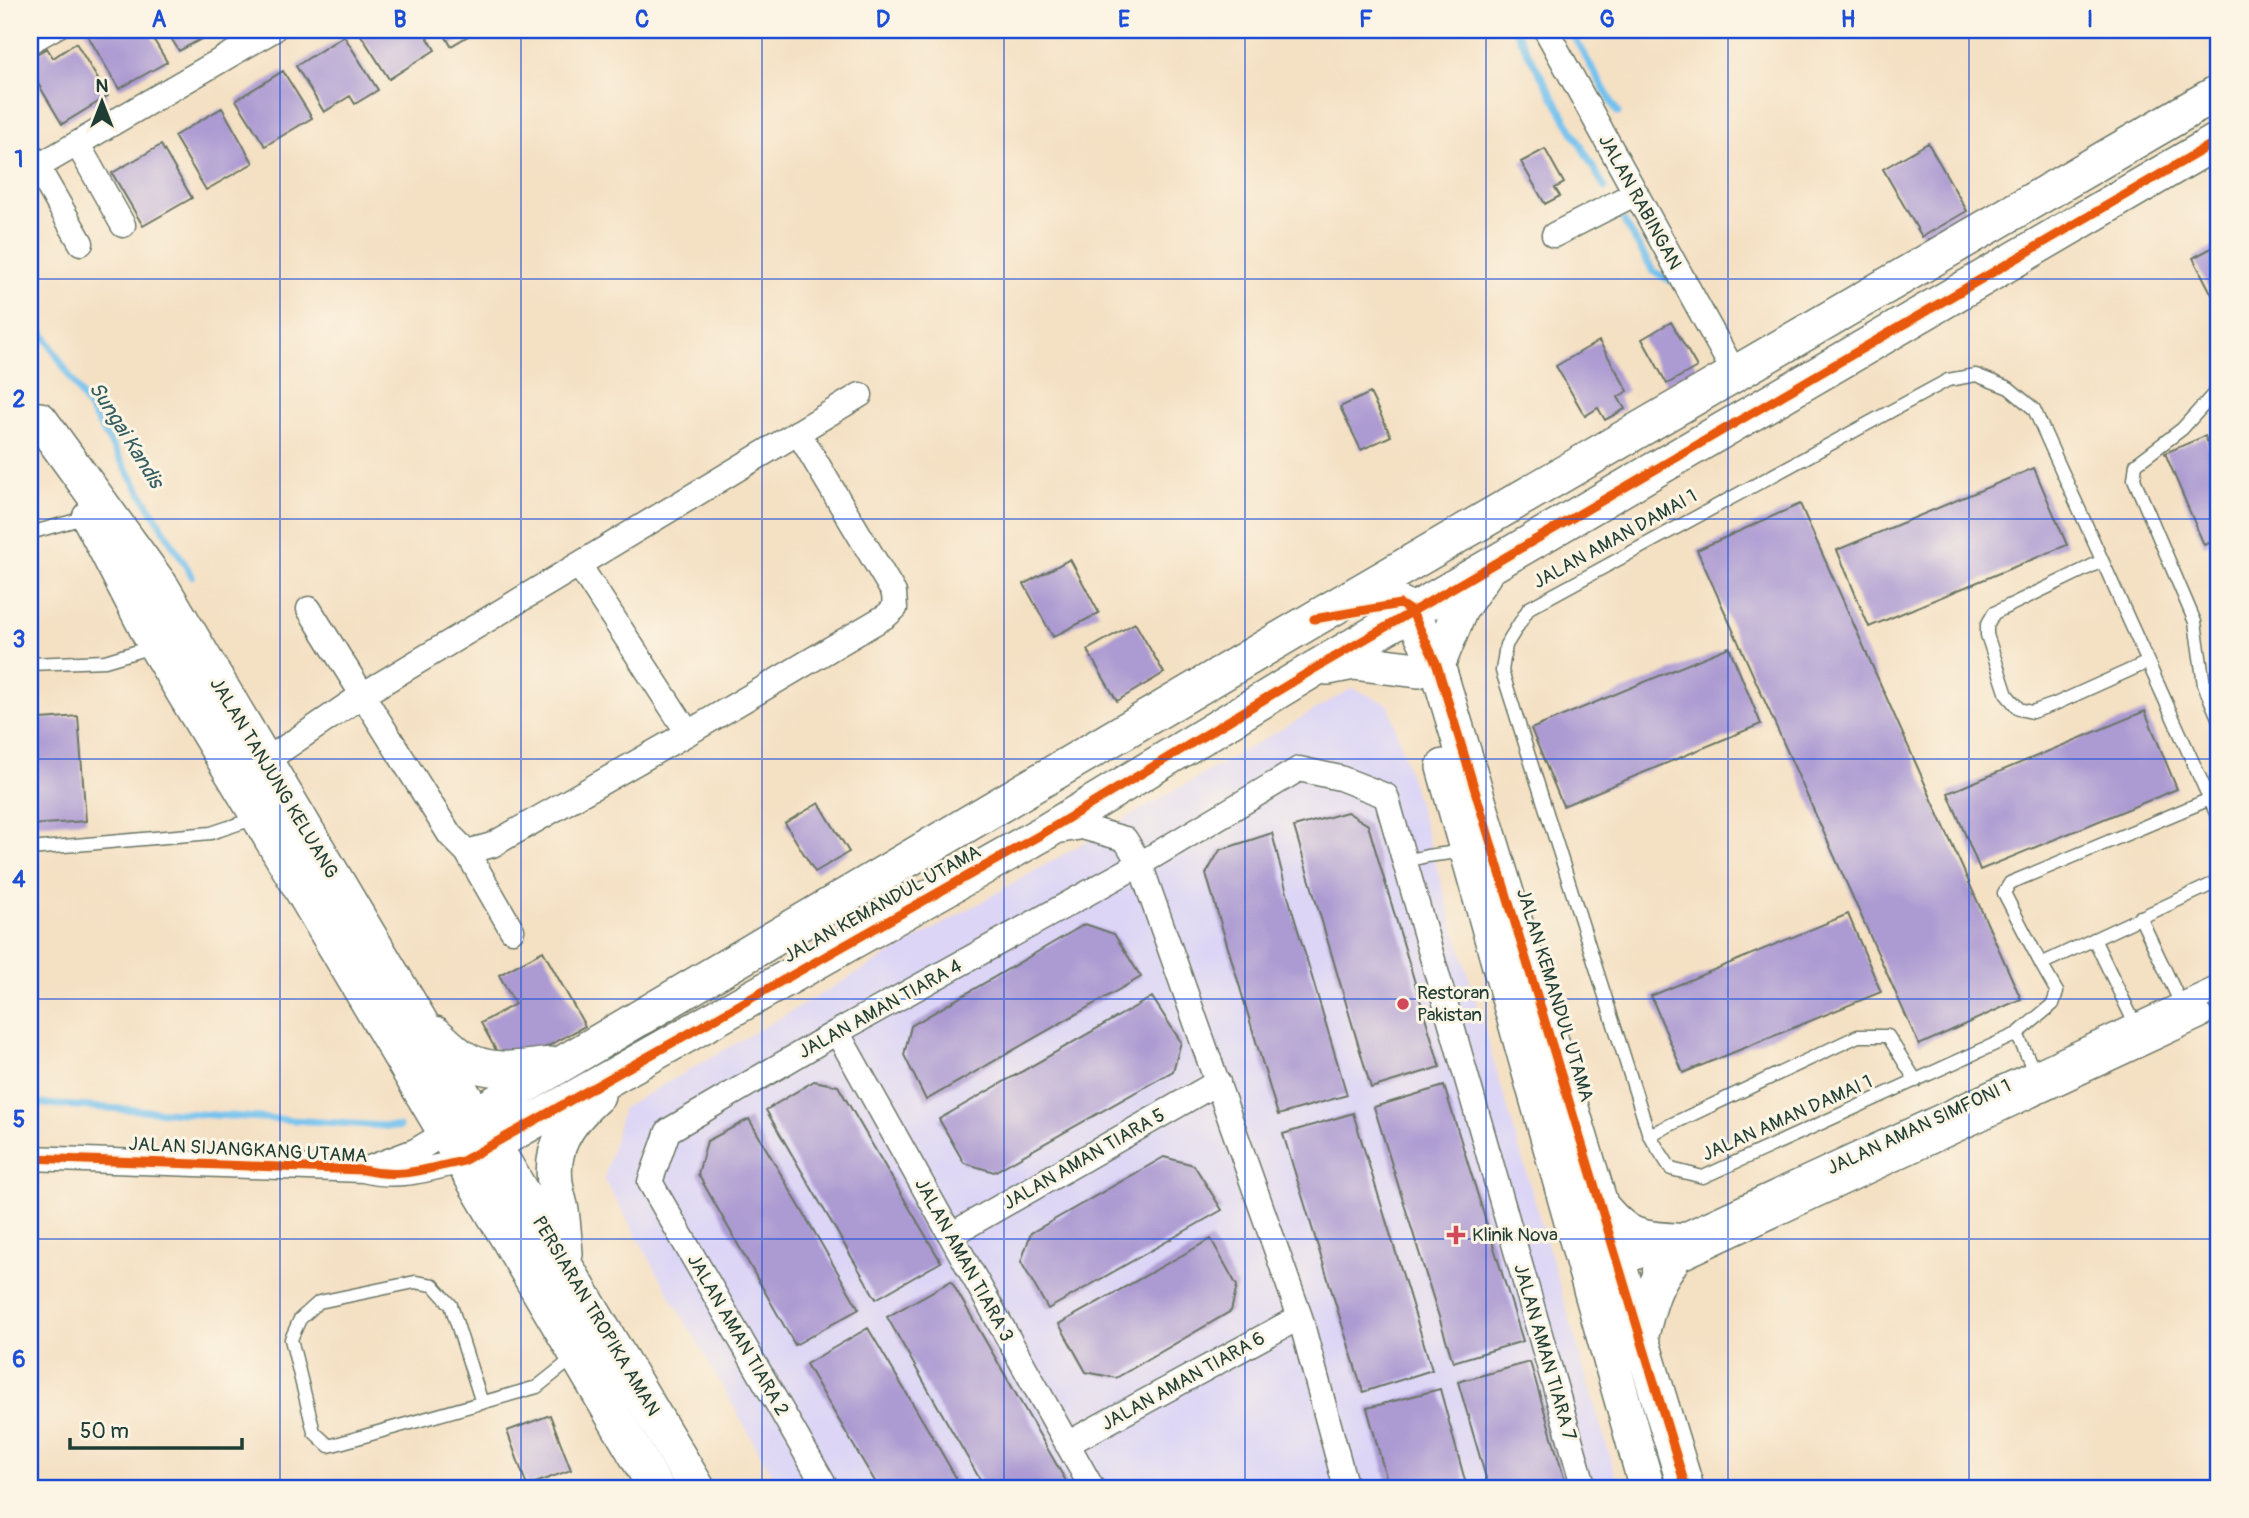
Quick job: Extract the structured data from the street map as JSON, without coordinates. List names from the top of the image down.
{
  "streets": {
    "street": [
      "JALAN RABINGAN",
      "JALAN TANJUNG KELUANG",
      "JALAN KEMANDUL UTAMA",
      "JALAN AMAN TIARA 4",
      "JALAN AMAN SIMFONI 1",
      "JALAN SIJANGKANG UTAMA",
      "JALAN AMAN TIARA 5",
      "JALAN AMAN TIARA 3",
      "PERSIARAN TROPIKA AMAN",
      "JALAN AMAN TIARA 2",
      "JALAN AMAN TIARA 7",
      "JALAN AMAN TIARA 6"
    ],
    "lane": ["JALAN AMAN DAMAI 1"]
  },
  "crossings": [
    ["JALAN TANJUNG KELUANG", "JALAN KEMANDUL UTAMA"],
    ["JALAN TANJUNG KELUANG", "JALAN SIJANGKANG UTAMA"],
    ["JALAN TANJUNG KELUANG", "PERSIARAN TROPIKA AMAN"],
    ["JALAN KEMANDUL UTAMA", "JALAN AMAN SIMFONI 1"],
    ["JALAN KEMANDUL UTAMA", "JALAN SIJANGKANG UTAMA"],
    ["JALAN KEMANDUL UTAMA", "PERSIARAN TROPIKA AMAN"],
    ["JALAN AMAN TIARA 4", "JALAN AMAN TIARA 3"],
    ["JALAN AMAN TIARA 4", "JALAN AMAN TIARA 2"],
    ["JALAN AMAN TIARA 4", "JALAN AMAN TIARA 7"],
    ["JALAN SIJANGKANG UTAMA", "PERSIARAN TROPIKA AMAN"],
    ["JALAN AMAN TIARA 5", "JALAN AMAN TIARA 3"],
    ["JALAN AMAN TIARA 3", "JALAN AMAN TIARA 6"]
  ],
  "water": ["Sungai Kandis"],
  "places": {
    "other": ["Restoran Pakistan"],
    "health": ["Klinik Nova"]
  },
  "scale_bar": "50 m",
  "north": "top",
  "grid": {
    "columns": [
      "A",
      "B",
      "C",
      "D",
      "E",
      "F",
      "G",
      "H",
      "I"
    ],
    "rows": [
      "1",
      "2",
      "3",
      "4",
      "5",
      "6"
    ]
  }
}
